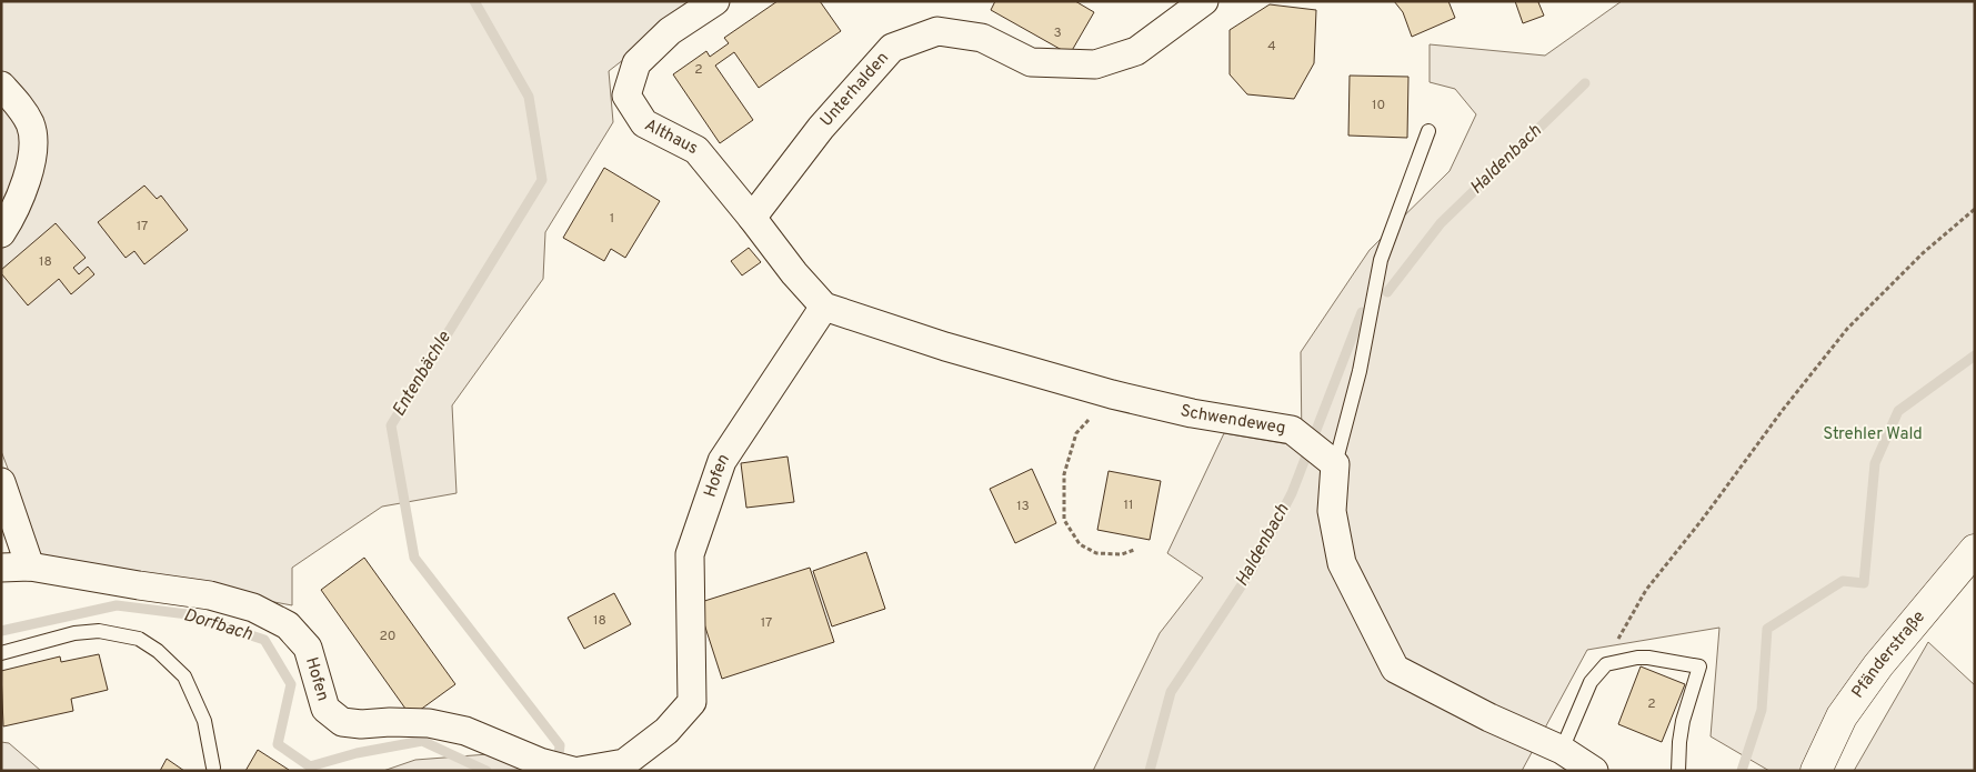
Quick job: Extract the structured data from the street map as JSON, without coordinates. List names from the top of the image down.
{
  "streets": {
    "street": [
      "Unterhalden",
      "Althaus",
      "Schwendeweg",
      "Hofen",
      "Pfänderstraße"
    ]
  },
  "crossings": [
    ["Unterhalden", "Althaus"],
    ["Althaus", "Schwendeweg"],
    ["Althaus", "Hofen"],
    ["Schwendeweg", "Hofen"]
  ],
  "water": ["Haldenbach", "Entenbächle", "Dorfbach"],
  "parks": ["Strehler Wald"],
  "house_numbers": [
    "3",
    "4",
    "2",
    "10",
    "1",
    "17",
    "18",
    "11",
    "13",
    "18",
    "17",
    "20",
    "2"
  ]
}
